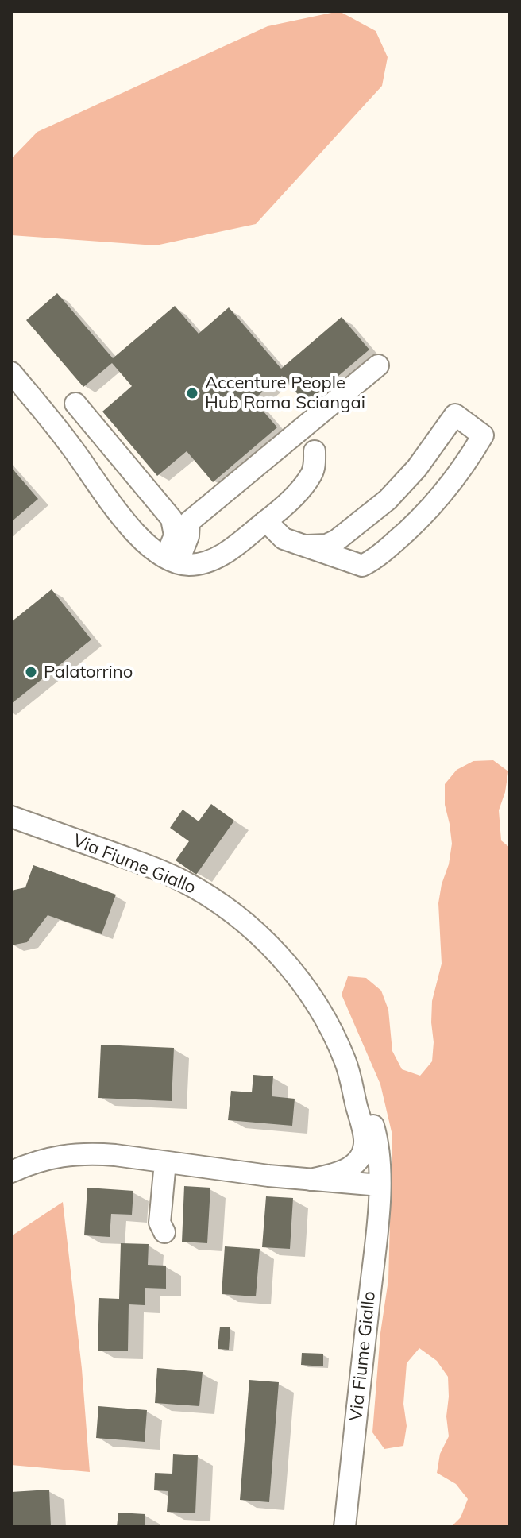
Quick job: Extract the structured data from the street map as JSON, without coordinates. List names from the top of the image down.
{
  "streets": {
    "street": ["Via Fiume Giallo"]
  },
  "places": ["Accenture People Hub Roma Sciangai", "Palatorrino"]
}
